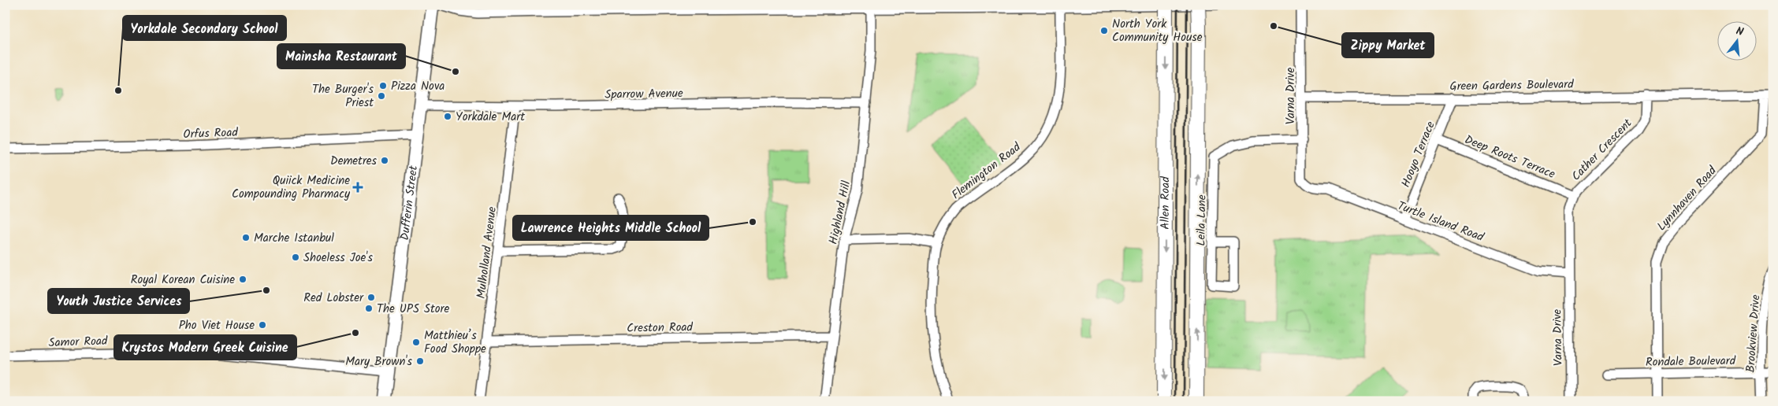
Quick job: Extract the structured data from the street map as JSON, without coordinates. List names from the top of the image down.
{
  "streets": {
    "highway": ["Allen Road"],
    "main road": ["Dufferin Street"],
    "street": [
      "Green Gardens Boulevard",
      "Sparrow Avenue",
      "Varna Drive",
      "Orfus Road",
      "Cather Crescent",
      "Hooyo Terrace",
      "Deep Roots Terrace",
      "Flemington Road",
      "Lynnhaven Road",
      "Highland Hill",
      "Leila Lane",
      "Turtle Island Road",
      "Mulholland Avenue",
      "Creston Road",
      "Brookview Drive",
      "Samor Road",
      "Rondale Boulevard"
    ]
  },
  "crossings": [
    ["Green Gardens Boulevard", "Varna Drive"],
    ["Green Gardens Boulevard", "Cather Crescent"],
    ["Green Gardens Boulevard", "Hooyo Terrace"],
    ["Green Gardens Boulevard", "Lynnhaven Road"],
    ["Sparrow Avenue", "Dufferin Street"],
    ["Sparrow Avenue", "Highland Hill"],
    ["Sparrow Avenue", "Mulholland Avenue"],
    ["Varna Drive", "Cather Crescent"],
    ["Varna Drive", "Deep Roots Terrace"],
    ["Varna Drive", "Leila Lane"],
    ["Varna Drive", "Turtle Island Road"],
    ["Orfus Road", "Dufferin Street"],
    ["Cather Crescent", "Deep Roots Terrace"],
    ["Hooyo Terrace", "Deep Roots Terrace"],
    ["Hooyo Terrace", "Turtle Island Road"],
    ["Lynnhaven Road", "Rondale Boulevard"],
    ["Dufferin Street", "Samor Road"],
    ["Highland Hill", "Creston Road"],
    ["Mulholland Avenue", "Creston Road"],
    ["Brookview Drive", "Rondale Boulevard"]
  ],
  "places": {
    "other": [
      "Zippy Market",
      "North York Community House",
      "Mainsha Restaurant",
      "Pizza Nova",
      "Yorkdale Secondary School",
      "The Burger's Priest",
      "Yorkdale Mart",
      "Demetres",
      "Lawrence Heights Middle School",
      "Marche Istanbul",
      "Shoeless Joe's",
      "Royal Korean Cuisine",
      "Youth Justice Services",
      "Red Lobster",
      "The UPS Store",
      "Pho Viet House",
      "Krystos Modern Greek Cuisine",
      "Matthieu’s Food Shoppe",
      "Mary Brown's"
    ],
    "health": ["Quiick Medicine Compounding Pharmacy"]
  },
  "north": "top"
}
